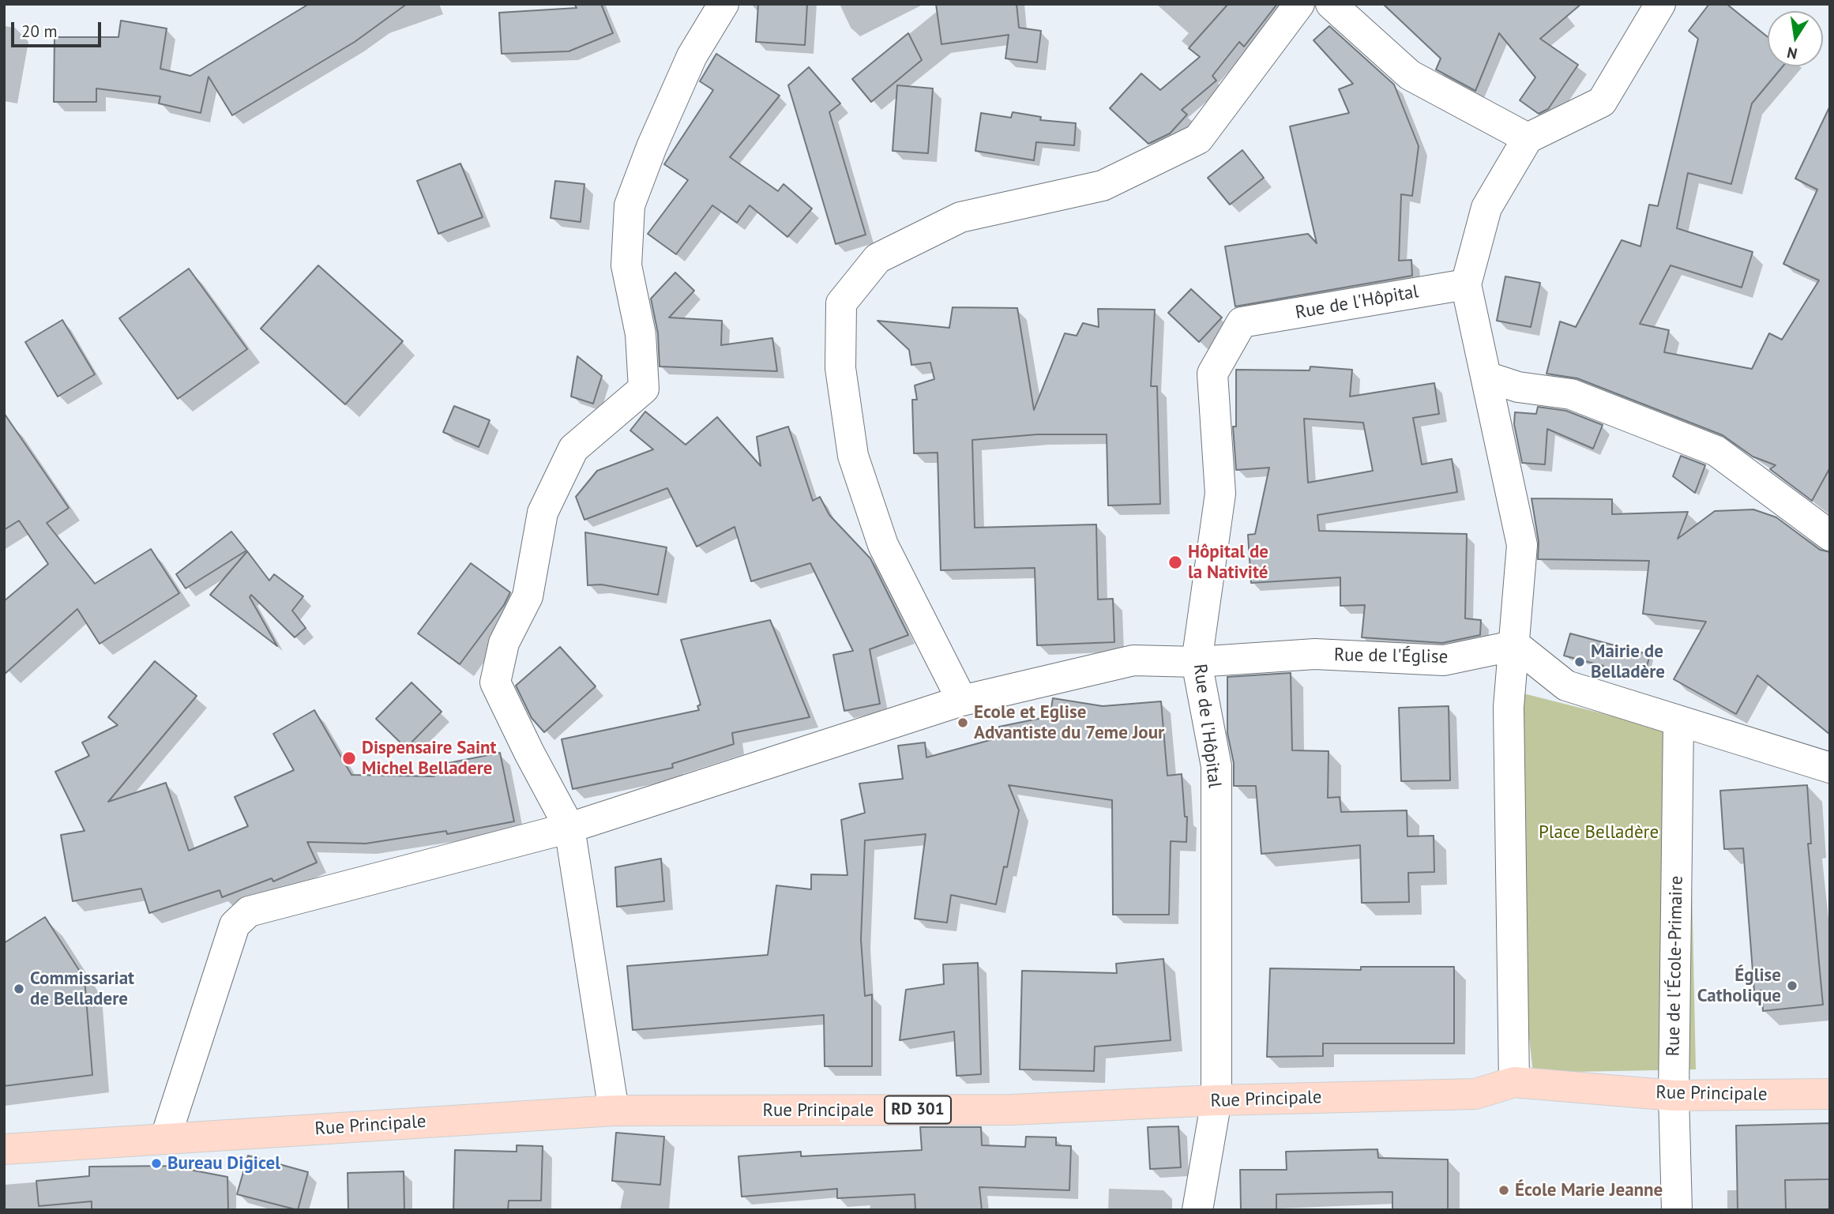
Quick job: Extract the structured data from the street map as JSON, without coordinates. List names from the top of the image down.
{
  "streets": {
    "main road": ["Rue Principale", "RD 301"],
    "street": ["Rue de l'Hôpital", "Rue de l'Église", "Rue de l'École-Primaire"]
  },
  "crossings": [
    ["Rue de l'Hôpital", "Rue de l'Église"],
    ["Rue de l'Hôpital", "Rue Principale"],
    ["Rue de l'Église", "Rue Principale"],
    ["Rue de l'École-Primaire", "Rue Principale"]
  ],
  "parks": ["Place Belladère"],
  "places": [
    "Hôpital de la Nativité",
    "Mairie de Belladère",
    "Ecole et Eglise Advantiste du 7eme Jour",
    "Dispensaire Saint Michel Belladere",
    "Église Catholique",
    "Commissariat de Belladere",
    "Bureau Digicel",
    "École Marie Jeanne"
  ],
  "scale_bar": "20 m",
  "north": "bottom"
}
